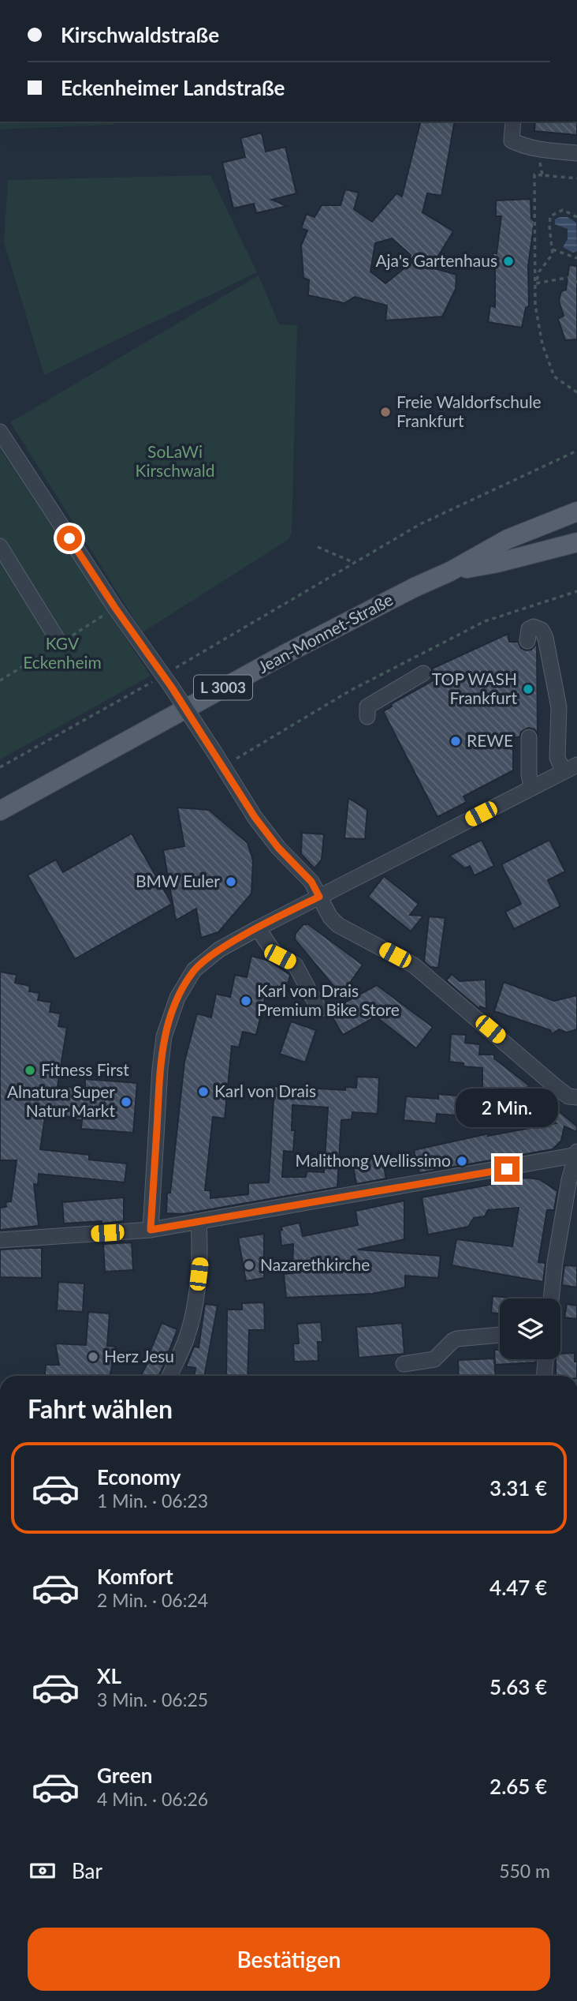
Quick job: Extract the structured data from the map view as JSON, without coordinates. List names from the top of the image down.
{
  "streets": {
    "main road": ["Jean-Monnet-Straße", "L 3003"]
  },
  "parks": ["SoLaWi Kirschwald", "KGV Eckenheim"],
  "places": [
    "Aja's Gartenhaus",
    "Freie Waldorfschule Frankfurt",
    "TOP WASH Frankfurt",
    "REWE",
    "BMW Euler",
    "Karl von Drais Premium Bike Store",
    "Fitness First",
    "Karl von Drais",
    "Alnatura Super Natur Markt",
    "Malithong Wellissimo",
    "Nazarethkirche",
    "Herz Jesu"
  ],
  "page": {
    "banner": ["Kirschwaldstraße", "Eckenheimer Landstraße"],
    "bubble": "2 Min.",
    "heading": "Fahrt wählen",
    "list": [
      {
        "name": "Economy",
        "note": "1 Min. · 06:23",
        "value": "3.31 €"
      },
      {
        "name": "Komfort",
        "note": "2 Min. · 06:24",
        "value": "4.47 €"
      },
      {
        "name": "XL",
        "note": "3 Min. · 06:25",
        "value": "5.63 €"
      },
      {
        "name": "Green",
        "note": "4 Min. · 06:26",
        "value": "2.65 €"
      }
    ],
    "pay": ["Bar", "550 m"],
    "buttons": "Bestätigen"
  }
}
